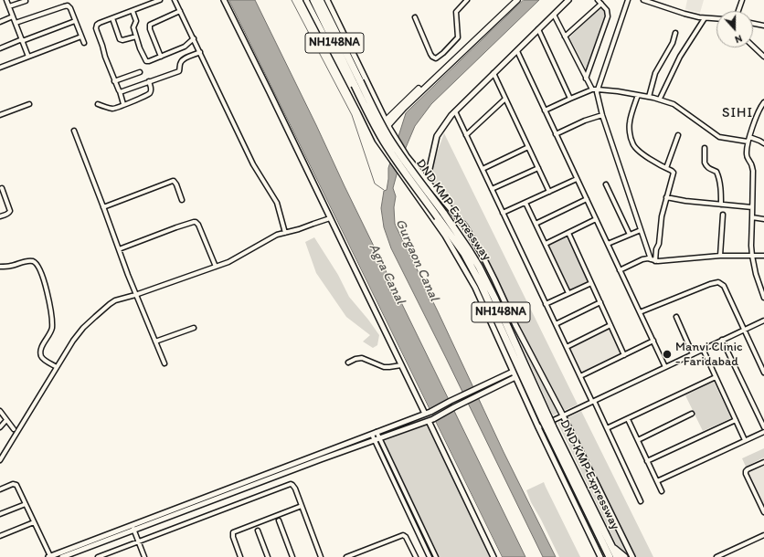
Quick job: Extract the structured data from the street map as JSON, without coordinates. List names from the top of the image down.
{
  "streets": {
    "highway": ["NH148NA", "DND KMP Expressway"]
  },
  "districts": ["SIHI"],
  "water": ["Gurgaon Canal", "Agra Canal"],
  "places": ["Manvi Clinic - Faridabad"],
  "north": "bottom"
}
